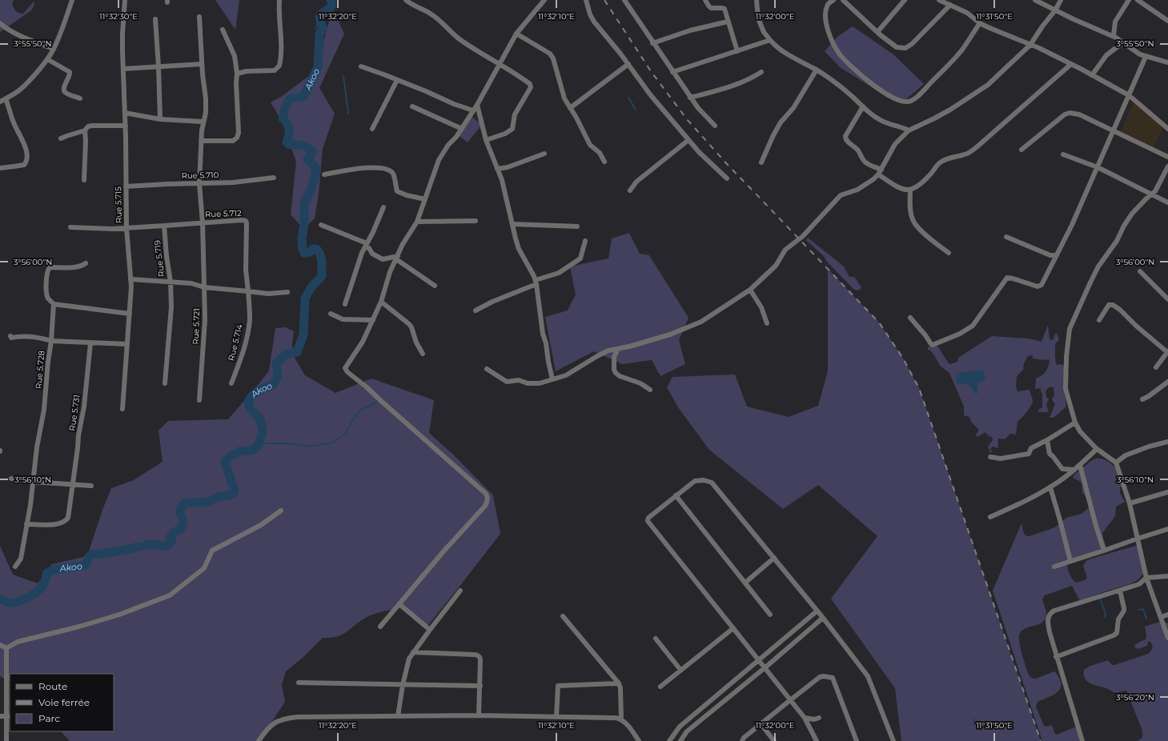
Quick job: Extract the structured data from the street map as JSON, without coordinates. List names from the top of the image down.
{
  "streets": {
    "street": [
      "Rue 5.710",
      "Rue 5.715",
      "Rue 5.712",
      "Rue 5.719",
      "Rue 5.721",
      "Rue 5.714",
      "Rue 5.728",
      "Rue 5.731"
    ]
  },
  "crossings": [
    ["Rue 5.710", "Rue 5.715"],
    ["Rue 5.710", "Rue 5.721"],
    ["Rue 5.715", "Rue 5.728"],
    ["Rue 5.712", "Rue 5.719"],
    ["Rue 5.712", "Rue 5.721"],
    ["Rue 5.712", "Rue 5.714"],
    ["Rue 5.728", "Rue 5.731"]
  ],
  "water": ["Akoo"],
  "legend": ["Route", "Voie ferrée", "Parc"],
  "coordinates": [
    "11°32'30\"E",
    "11°32'20\"E",
    "11°32'10\"E",
    "11°32'00\"E",
    "11°31'50\"E",
    "3°55'50\"N",
    "3°56'00\"N",
    "3°56'10\"N",
    "3°56'20\"N"
  ]
}
